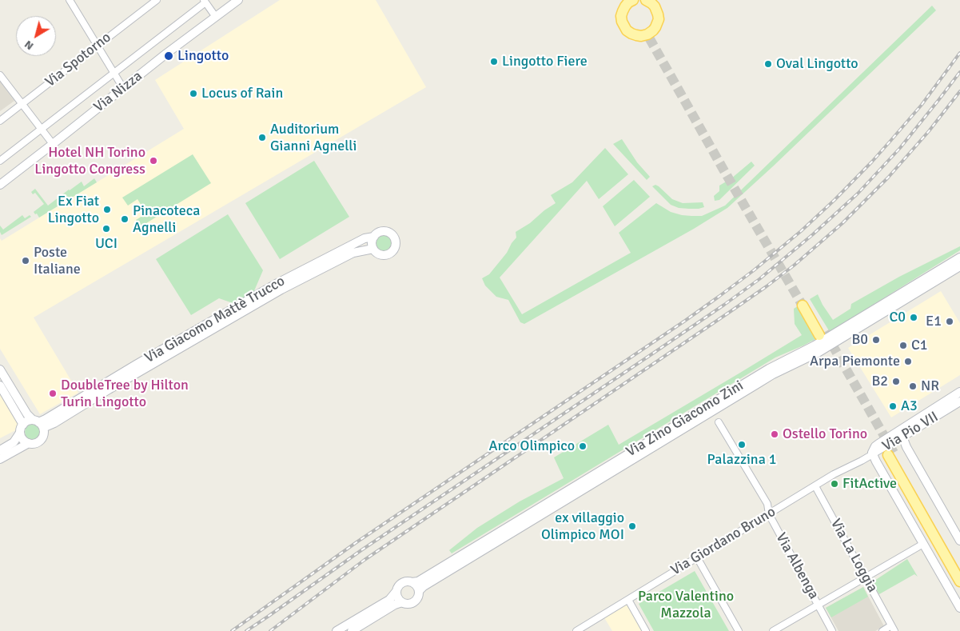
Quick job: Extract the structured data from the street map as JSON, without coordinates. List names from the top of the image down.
{
  "streets": {
    "street": [
      "Via Spotorno",
      "Via Nizza",
      "Via Giacomo Mattè Trucco",
      "Via Zino Giacomo Zini",
      "Via Pio VII",
      "Via Giordano Bruno",
      "Via La Loggia",
      "Via Albenga"
    ]
  },
  "crossings": [
    ["Via Pio VII", "Via Giordano Bruno"],
    ["Via Giordano Bruno", "Via La Loggia"],
    ["Via Giordano Bruno", "Via Albenga"],
    ["Via La Loggia", "Via Albenga"]
  ],
  "parks": ["Parco Valentino Mazzola"],
  "places": [
    "Lingotto",
    "Lingotto Fiere",
    "Oval Lingotto",
    "Locus of Rain",
    "Auditorium Gianni Agnelli",
    "Hotel NH Torino Lingotto Congress",
    "Ex Fiat Lingotto",
    "Pinacoteca Agnelli",
    "UCI",
    "Poste Italiane",
    "C0",
    "E1",
    "B0",
    "C1",
    "Arpa Piemonte",
    "B2",
    "NR",
    "DoubleTree by Hilton Turin Lingotto",
    "A3",
    "Ostello Torino",
    "Palazzina 1",
    "Arco Olimpico",
    "FitActive",
    "ex villaggio Olimpico MOI"
  ],
  "north": "bottom left"
}
